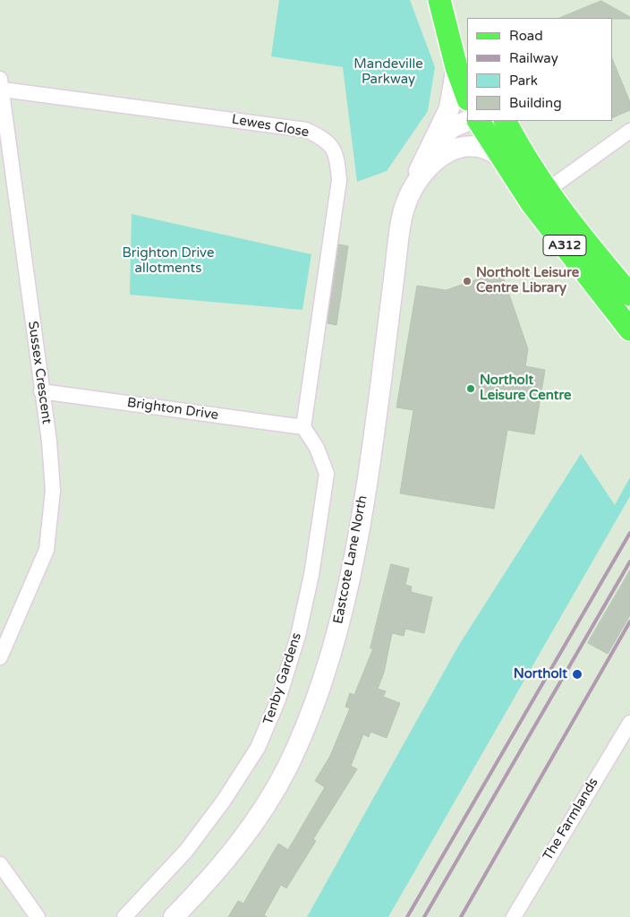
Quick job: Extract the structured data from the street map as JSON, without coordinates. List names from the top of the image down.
{
  "streets": {
    "main road": ["A312"],
    "street": [
      "Lewes Close",
      "Sussex Crescent",
      "Brighton Drive",
      "Eastcote Lane North",
      "Tenby Gardens",
      "The Farmlands"
    ]
  },
  "crossings": [
    ["Lewes Close", "Sussex Crescent"],
    ["Lewes Close", "Brighton Drive"],
    ["Lewes Close", "Tenby Gardens"],
    ["A312", "Eastcote Lane North"],
    ["Sussex Crescent", "Brighton Drive"],
    ["Brighton Drive", "Tenby Gardens"]
  ],
  "parks": ["Mandeville Parkway", "Brighton Drive allotments"],
  "places": ["Northolt Leisure Centre Library", "Northolt Leisure Centre", "Northolt"],
  "legend": [
    "Road",
    "Railway",
    "Park",
    "Building"
  ]
}
